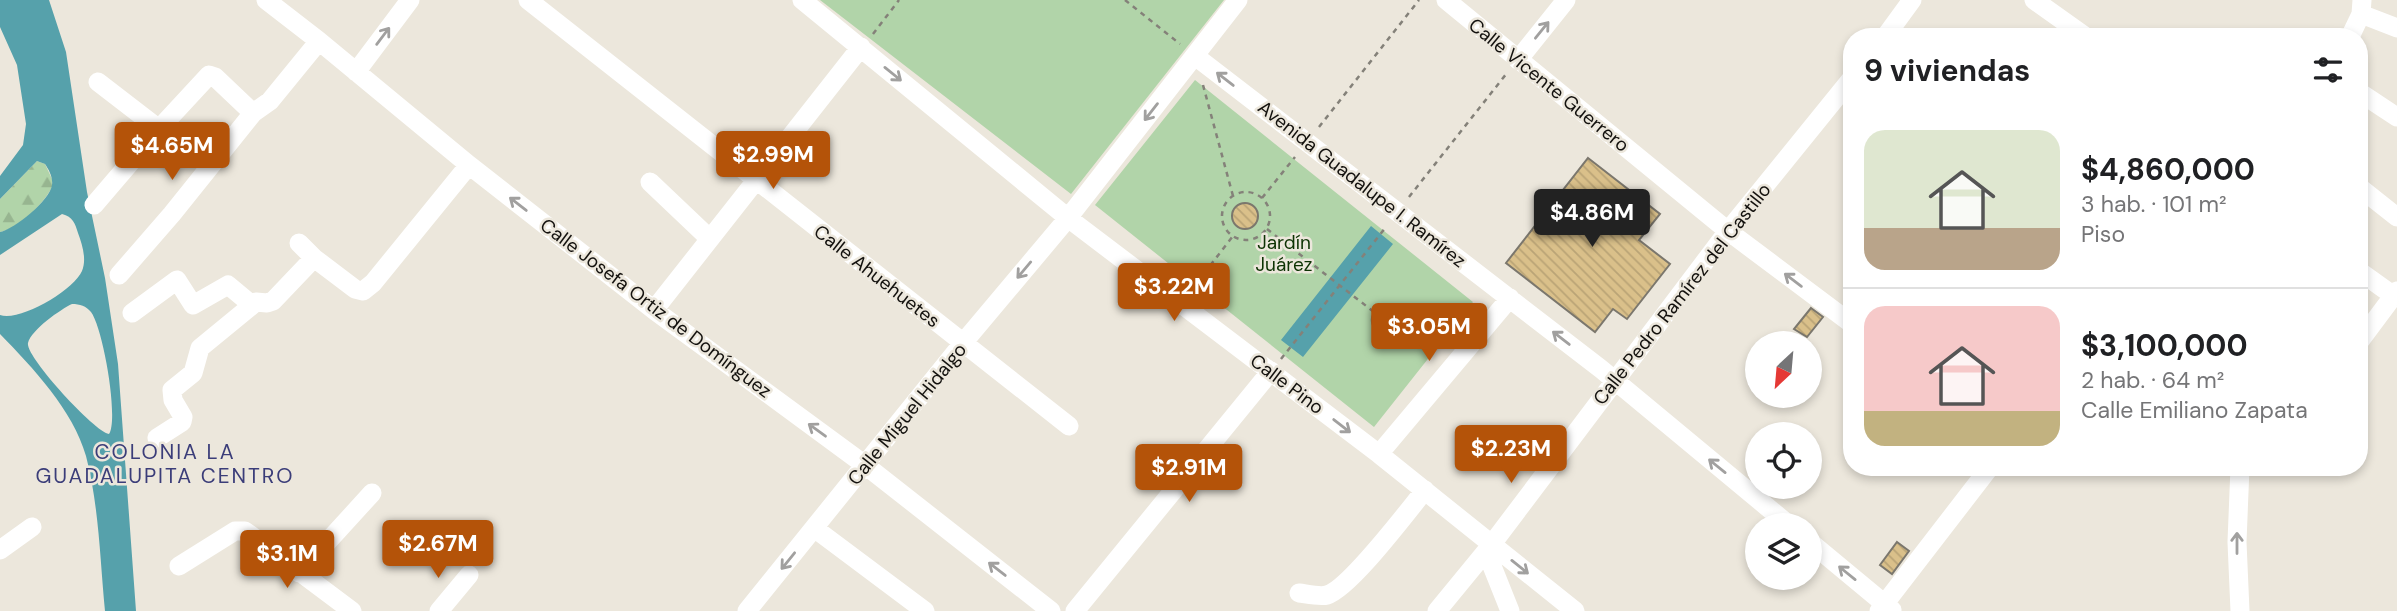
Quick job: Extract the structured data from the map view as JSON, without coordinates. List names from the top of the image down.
{
  "streets": {
    "street": [
      "Calle Vicente Guerrero",
      "Avenida Guadalupe I. Ramírez",
      "Calle Ahuehuetes",
      "Calle Pedro Ramírez del Castillo",
      "Calle Josefa Ortiz de Domínguez",
      "Calle Pino",
      "Calle Miguel Hidalgo"
    ]
  },
  "crossings": [
    ["Calle Vicente Guerrero", "Calle Pedro Ramírez del Castillo"],
    ["Avenida Guadalupe I. Ramírez", "Calle Pedro Ramírez del Castillo"],
    ["Avenida Guadalupe I. Ramírez", "Calle Miguel Hidalgo"],
    ["Calle Ahuehuetes", "Calle Miguel Hidalgo"],
    ["Calle Pedro Ramírez del Castillo", "Calle Pino"],
    ["Calle Josefa Ortiz de Domínguez", "Calle Miguel Hidalgo"],
    ["Calle Pino", "Calle Miguel Hidalgo"]
  ],
  "one_way": [
    "Avenida Guadalupe I. Ramírez",
    "Calle Josefa Ortiz de Domínguez",
    "Calle Pino",
    "Calle Miguel Hidalgo"
  ],
  "districts": ["COLONIA LA GUADALUPITA CENTRO"],
  "parks": ["Jardín Juárez"],
  "north": "bottom left",
  "page": {
    "heading": "9 viviendas",
    "list": [
      {
        "name": "$4,860,000",
        "note": "3 hab. · 101 m² · Piso"
      },
      {
        "name": "$3,100,000",
        "note": "2 hab. · 64 m² · Calle Emiliano Zapata"
      }
    ],
    "price": [
      "$4.65M",
      "$2.99M",
      "$4.86M",
      "$3.22M",
      "$3.05M",
      "$2.23M",
      "$2.91M",
      "$2.67M",
      "$3.1M"
    ]
  }
}
